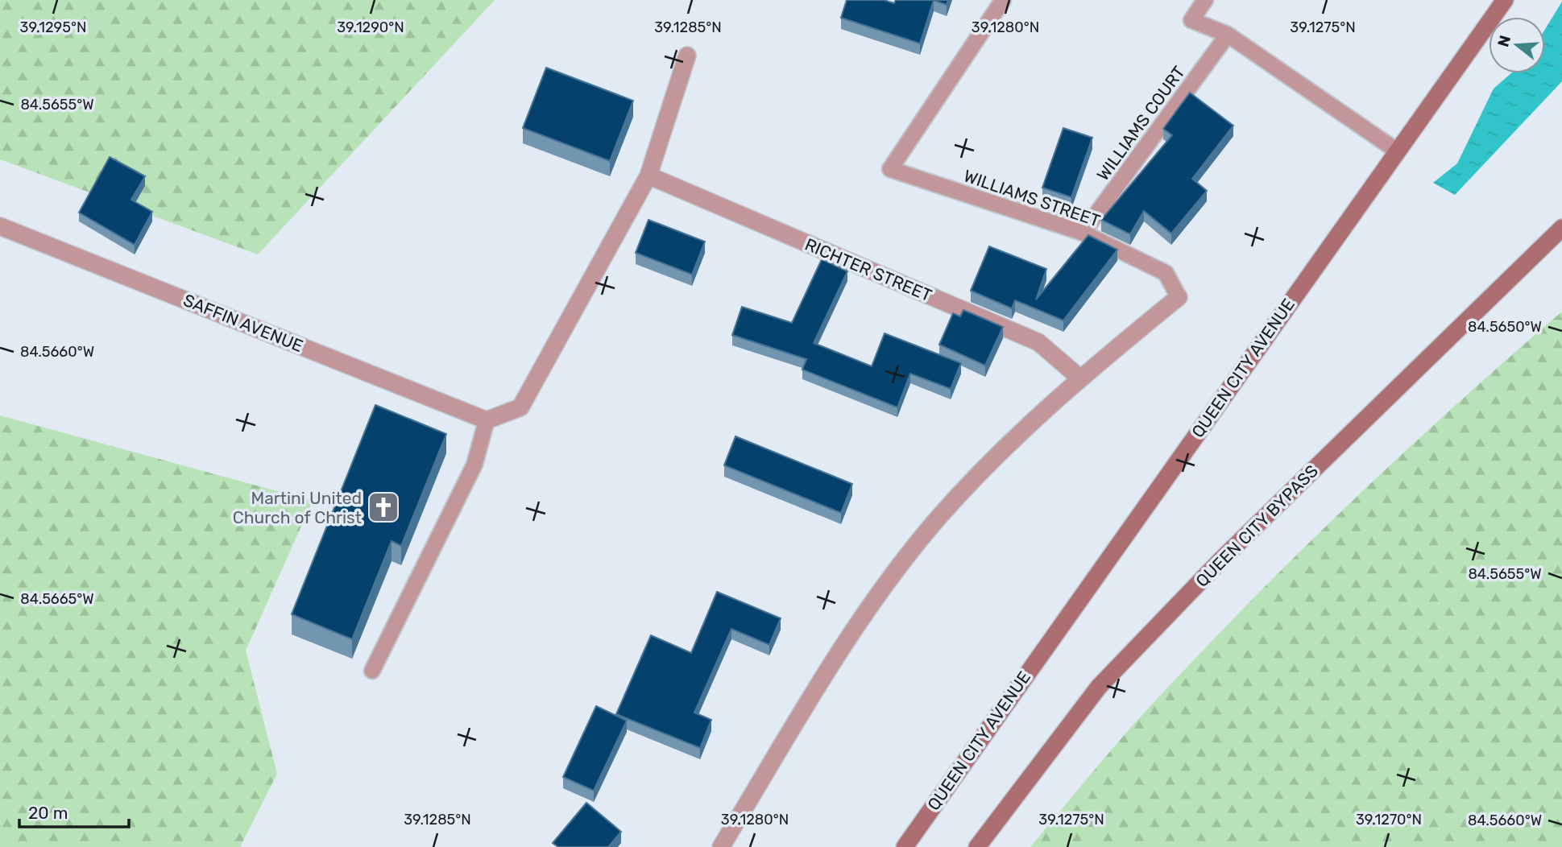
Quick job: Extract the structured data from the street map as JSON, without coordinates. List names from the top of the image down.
{
  "streets": {
    "main road": ["QUEEN CITY AVENUE", "QUEEN CITY BYPASS"],
    "street": ["RICHTER STREET", "SAFFIN AVENUE"],
    "lane": ["WILLIAMS COURT", "WILLIAMS STREET"]
  },
  "crossings": [
    ["WILLIAMS COURT", "WILLIAMS STREET"]
  ],
  "places": {
    "church": ["Martini United Church of Christ"]
  },
  "scale_bar": "20 m",
  "north": "left",
  "coordinates": [
    "39.1295°N",
    "39.1290°N",
    "39.1285°N",
    "39.1280°N",
    "39.1275°N",
    "84.5655°W",
    "84.5650°W",
    "84.5660°W",
    "84.5665°W",
    "39.1270°N"
  ]
}
